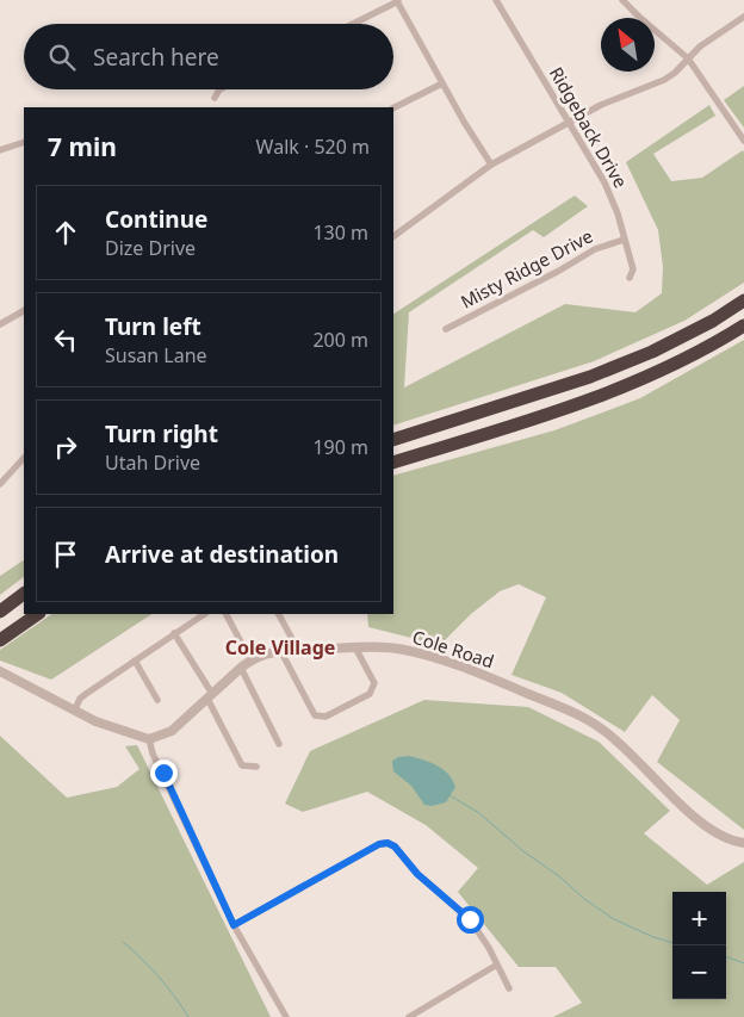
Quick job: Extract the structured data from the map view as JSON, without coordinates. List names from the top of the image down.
{
  "streets": {
    "street": ["Ridgeback Drive", "Misty Ridge Drive", "Cole Road"]
  },
  "crossings": [
    ["Ridgeback Drive", "Misty Ridge Drive"]
  ],
  "districts": ["Cole Village"],
  "north": "top left",
  "page": {
    "search": "Search here",
    "heading": ["7 min", "Walk · 520 m"],
    "list": [
      ["Continue", "Dize Drive", "130 m"],
      ["Turn left", "Susan Lane", "200 m"],
      ["Turn right", "Utah Drive", "190 m"],
      "Arrive at destination"
    ],
    "map_buttons": ["+", "−"]
  }
}
